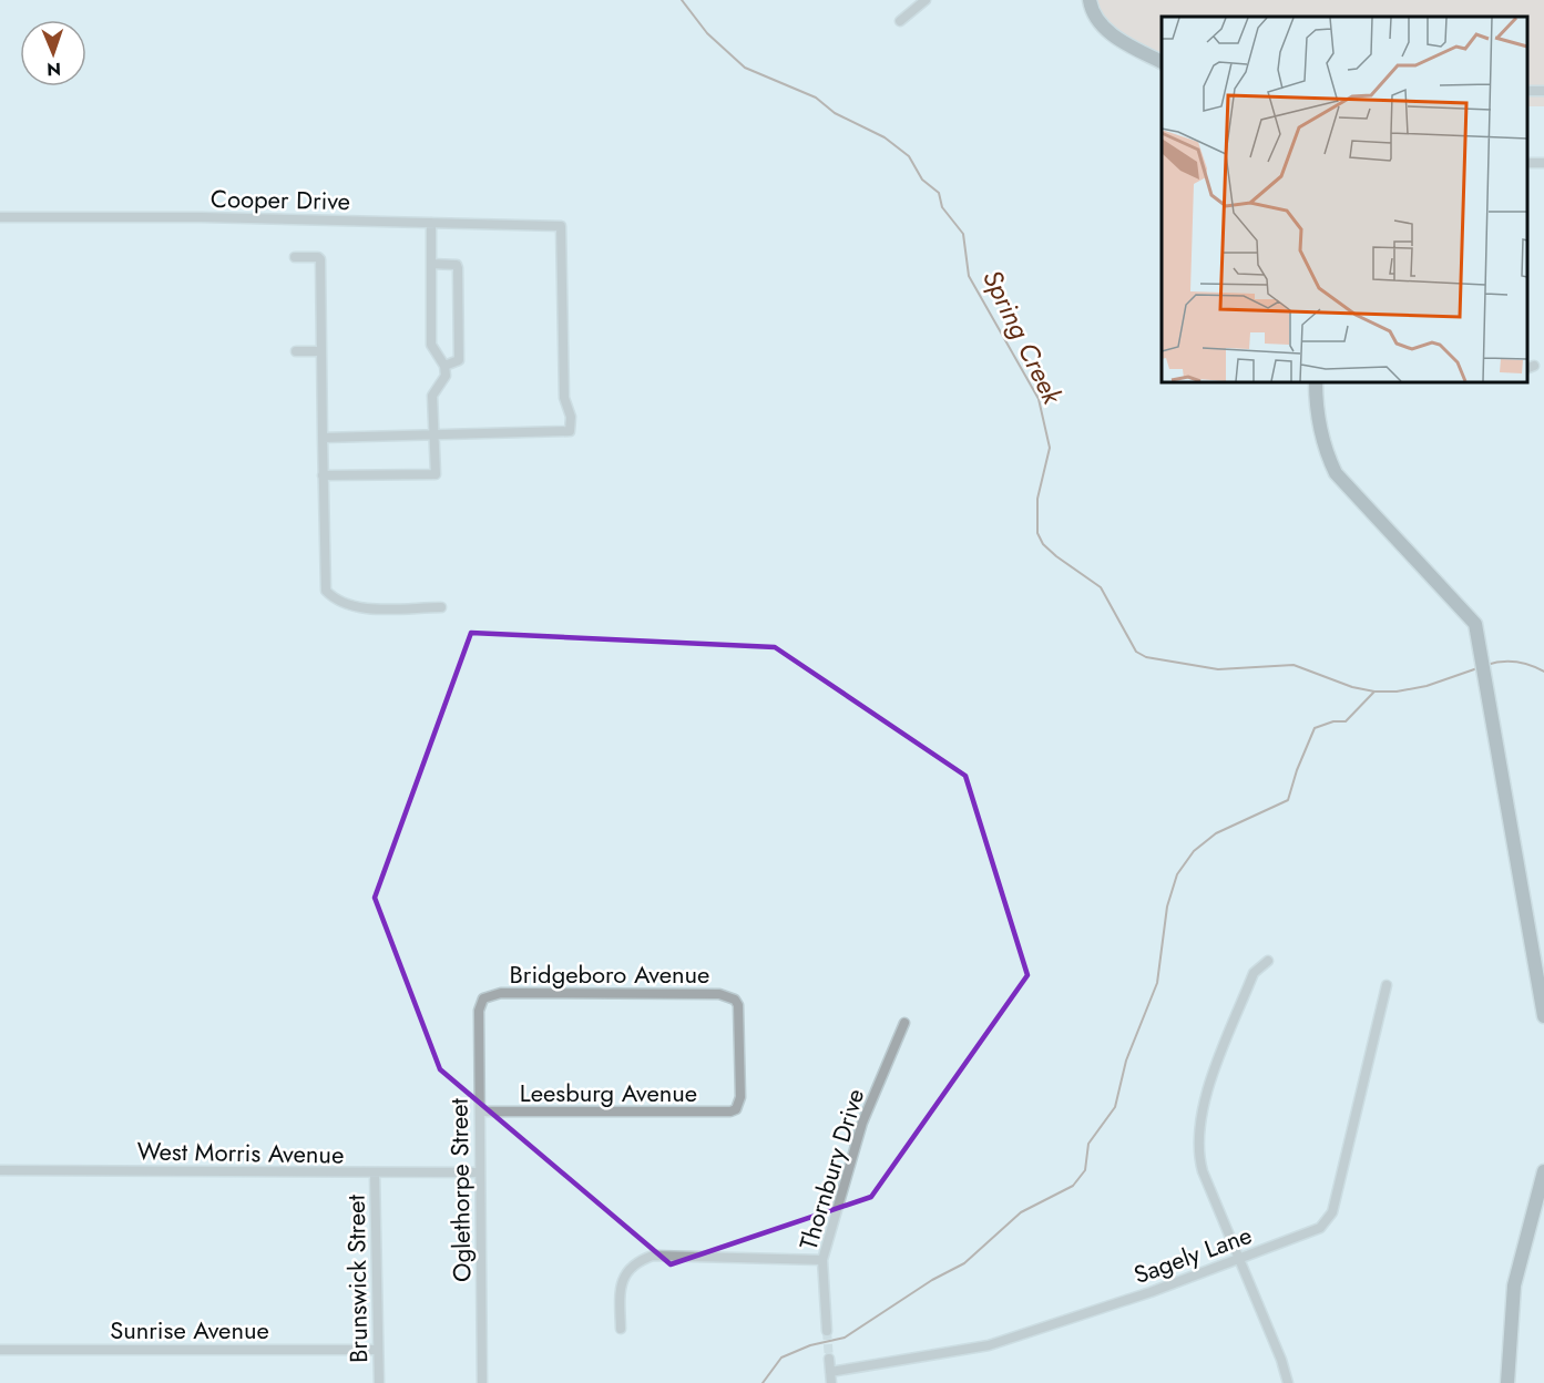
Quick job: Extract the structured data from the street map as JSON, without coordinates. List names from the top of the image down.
{
  "streets": {
    "street": [
      "Cooper Drive",
      "Bridgeboro Avenue",
      "Leesburg Avenue",
      "West Morris Avenue",
      "Thornbury Drive",
      "Oglethorpe Street",
      "Sagely Lane",
      "Brunswick Street",
      "Sunrise Avenue"
    ]
  },
  "crossings": [
    ["Bridgeboro Avenue", "Leesburg Avenue"],
    ["Bridgeboro Avenue", "Oglethorpe Street"],
    ["Leesburg Avenue", "Oglethorpe Street"],
    ["West Morris Avenue", "Oglethorpe Street"],
    ["West Morris Avenue", "Brunswick Street"],
    ["Brunswick Street", "Sunrise Avenue"]
  ],
  "water": ["Spring Creek"],
  "north": "bottom"
}
